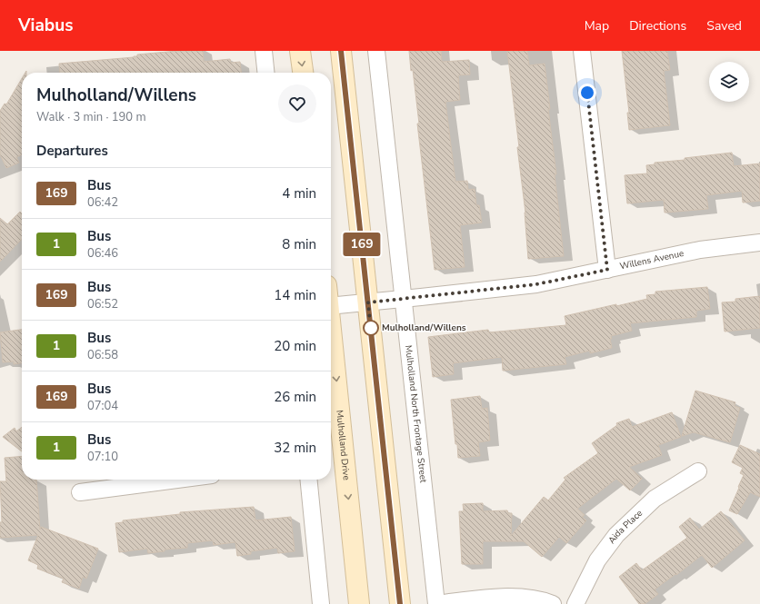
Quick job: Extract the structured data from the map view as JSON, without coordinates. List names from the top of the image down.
{
  "streets": {
    "main road": ["Mulholland Drive"],
    "street": ["Willens Avenue", "Mulholland North Frontage Street", "Aida Place"]
  },
  "crossings": [
    ["Willens Avenue", "Mulholland North Frontage Street"]
  ],
  "places": ["Mulholland/Willens"],
  "lines": ["bus line 169"],
  "page": {
    "header": "Viabus",
    "nav": ["Map", "Directions", "Saved"],
    "on_map": "169",
    "heading": [
      ["Mulholland/Willens", "Walk · 3 min · 190 m"],
      "Departures"
    ],
    "list": [
      {
        "mark": "169",
        "name": "Bus",
        "note": "06:42",
        "value": "4 min"
      },
      {
        "mark": "1",
        "name": "Bus",
        "note": "06:46",
        "value": "8 min"
      },
      {
        "mark": "169",
        "name": "Bus",
        "note": "06:52",
        "value": "14 min"
      },
      {
        "mark": "1",
        "name": "Bus",
        "note": "06:58",
        "value": "20 min"
      },
      {
        "mark": "169",
        "name": "Bus",
        "note": "07:04",
        "value": "26 min"
      },
      {
        "mark": "1",
        "name": "Bus",
        "note": "07:10",
        "value": "32 min"
      }
    ]
  }
}
